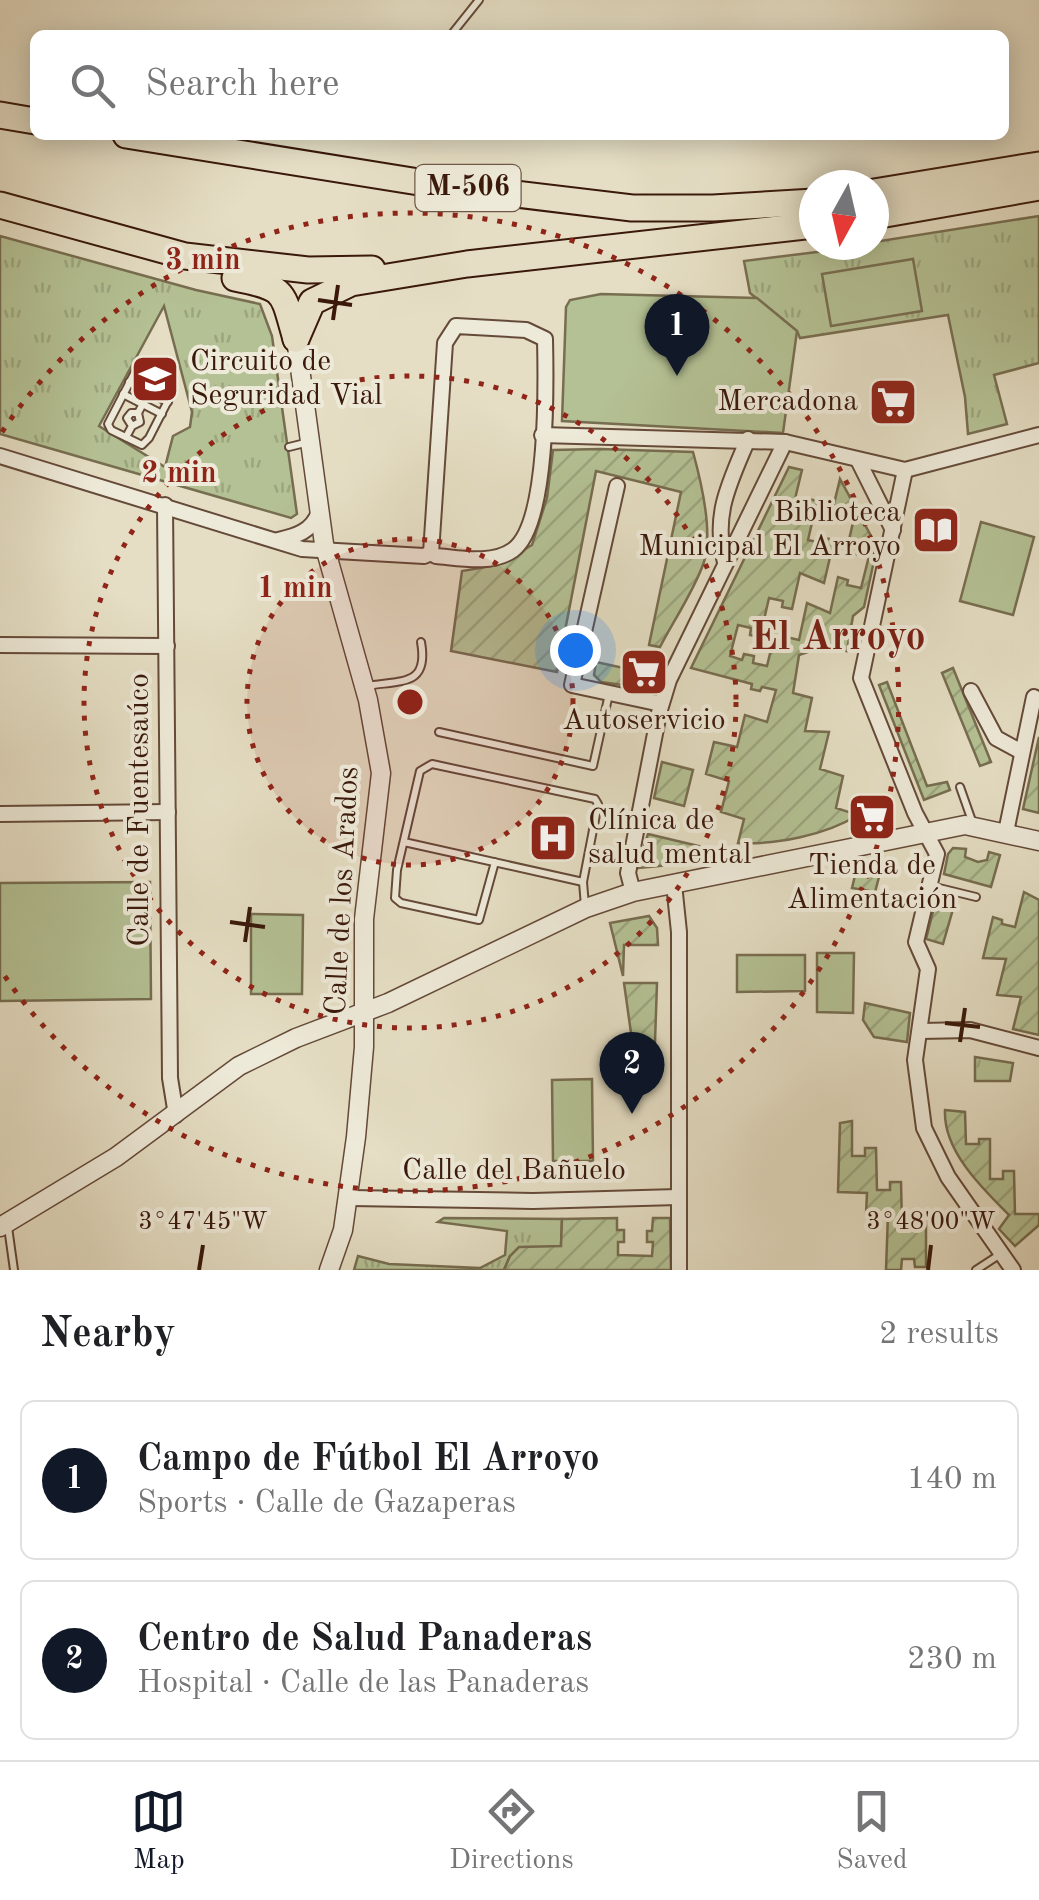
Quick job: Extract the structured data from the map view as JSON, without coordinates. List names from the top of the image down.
{
  "streets": {
    "highway": ["M-506"],
    "street": ["Calle de Fuentesaúco", "Calle de los Arados", "Calle del Bañuelo"]
  },
  "crossings": [
    ["Calle de los Arados", "Calle del Bañuelo"]
  ],
  "districts": ["El Arroyo"],
  "places": {
    "school or university": ["Circuito de Seguridad Vial"],
    "supermarket": ["Mercadona", "Autoservicio", "Tienda de Alimentación"],
    "library": ["Biblioteca Municipal El Arroyo"],
    "hospital": ["Clínica de salud mental"]
  },
  "north": "bottom",
  "page": {
    "search": "Search here",
    "pins": ["1", "2"],
    "heading": ["Nearby", "2 results"],
    "list": [
      {
        "mark": "1",
        "name": "Campo de Fútbol El Arroyo",
        "note": "Sports · Calle de Gazaperas",
        "value": "140 m"
      },
      {
        "mark": "2",
        "name": "Centro de Salud Panaderas",
        "note": "Hospital · Calle de las Panaderas",
        "value": "230 m"
      }
    ],
    "nav": ["Map", "Directions", "Saved"]
  },
  "coordinates": ["3°47'45\"W", "3°48'00\"W"],
  "rings": ["3 min", "2 min", "1 min"]
}
